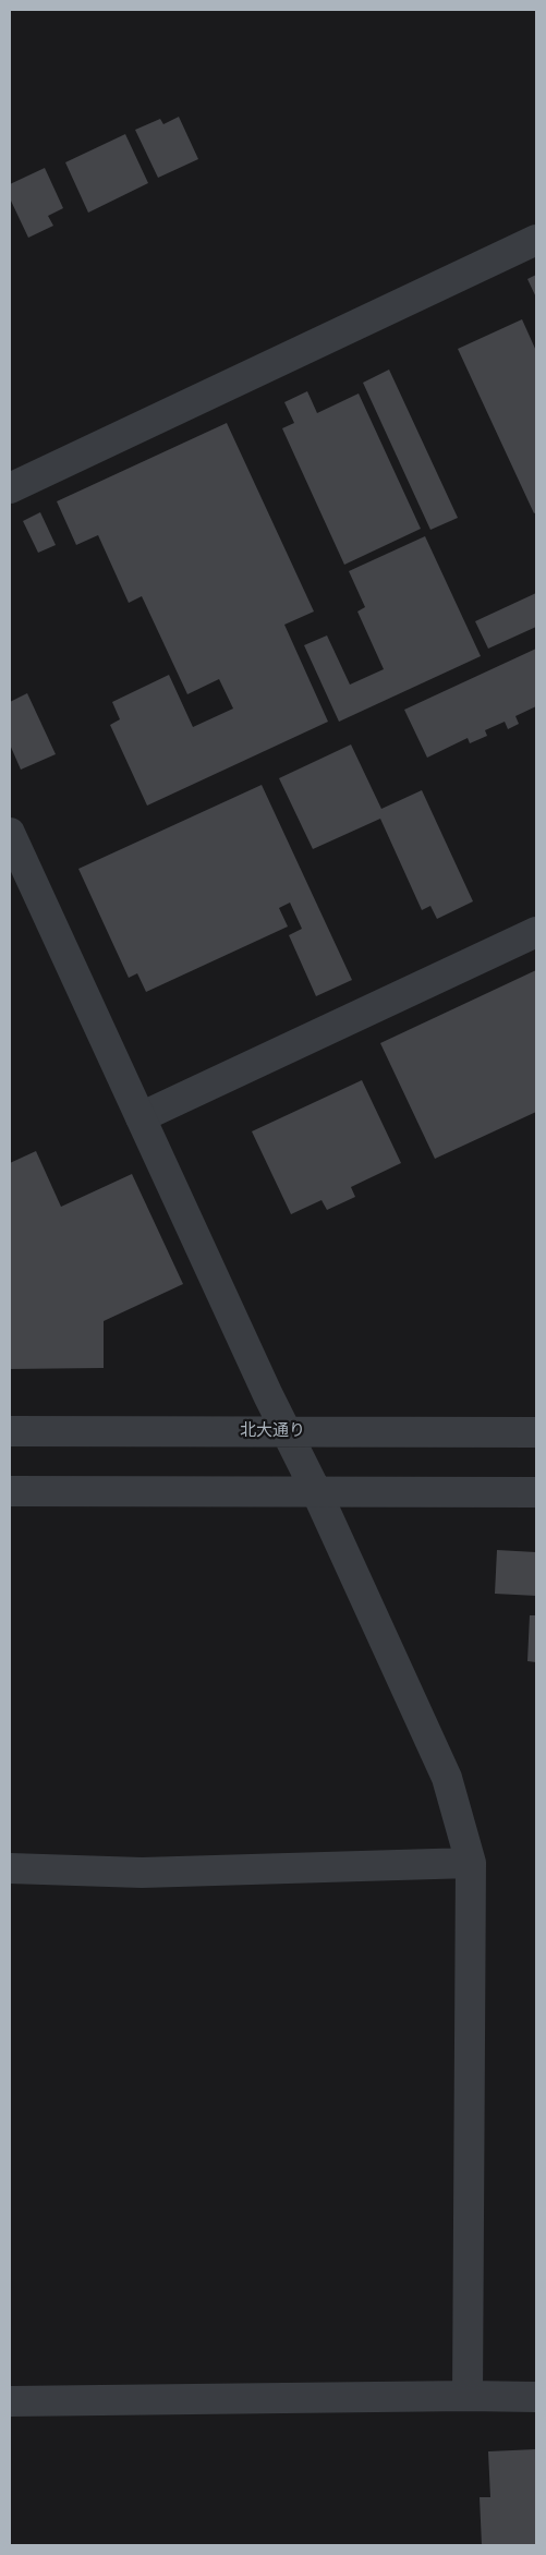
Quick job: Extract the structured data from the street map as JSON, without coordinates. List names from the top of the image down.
{
  "streets": {
    "street": ["北大通り"]
  }
}
